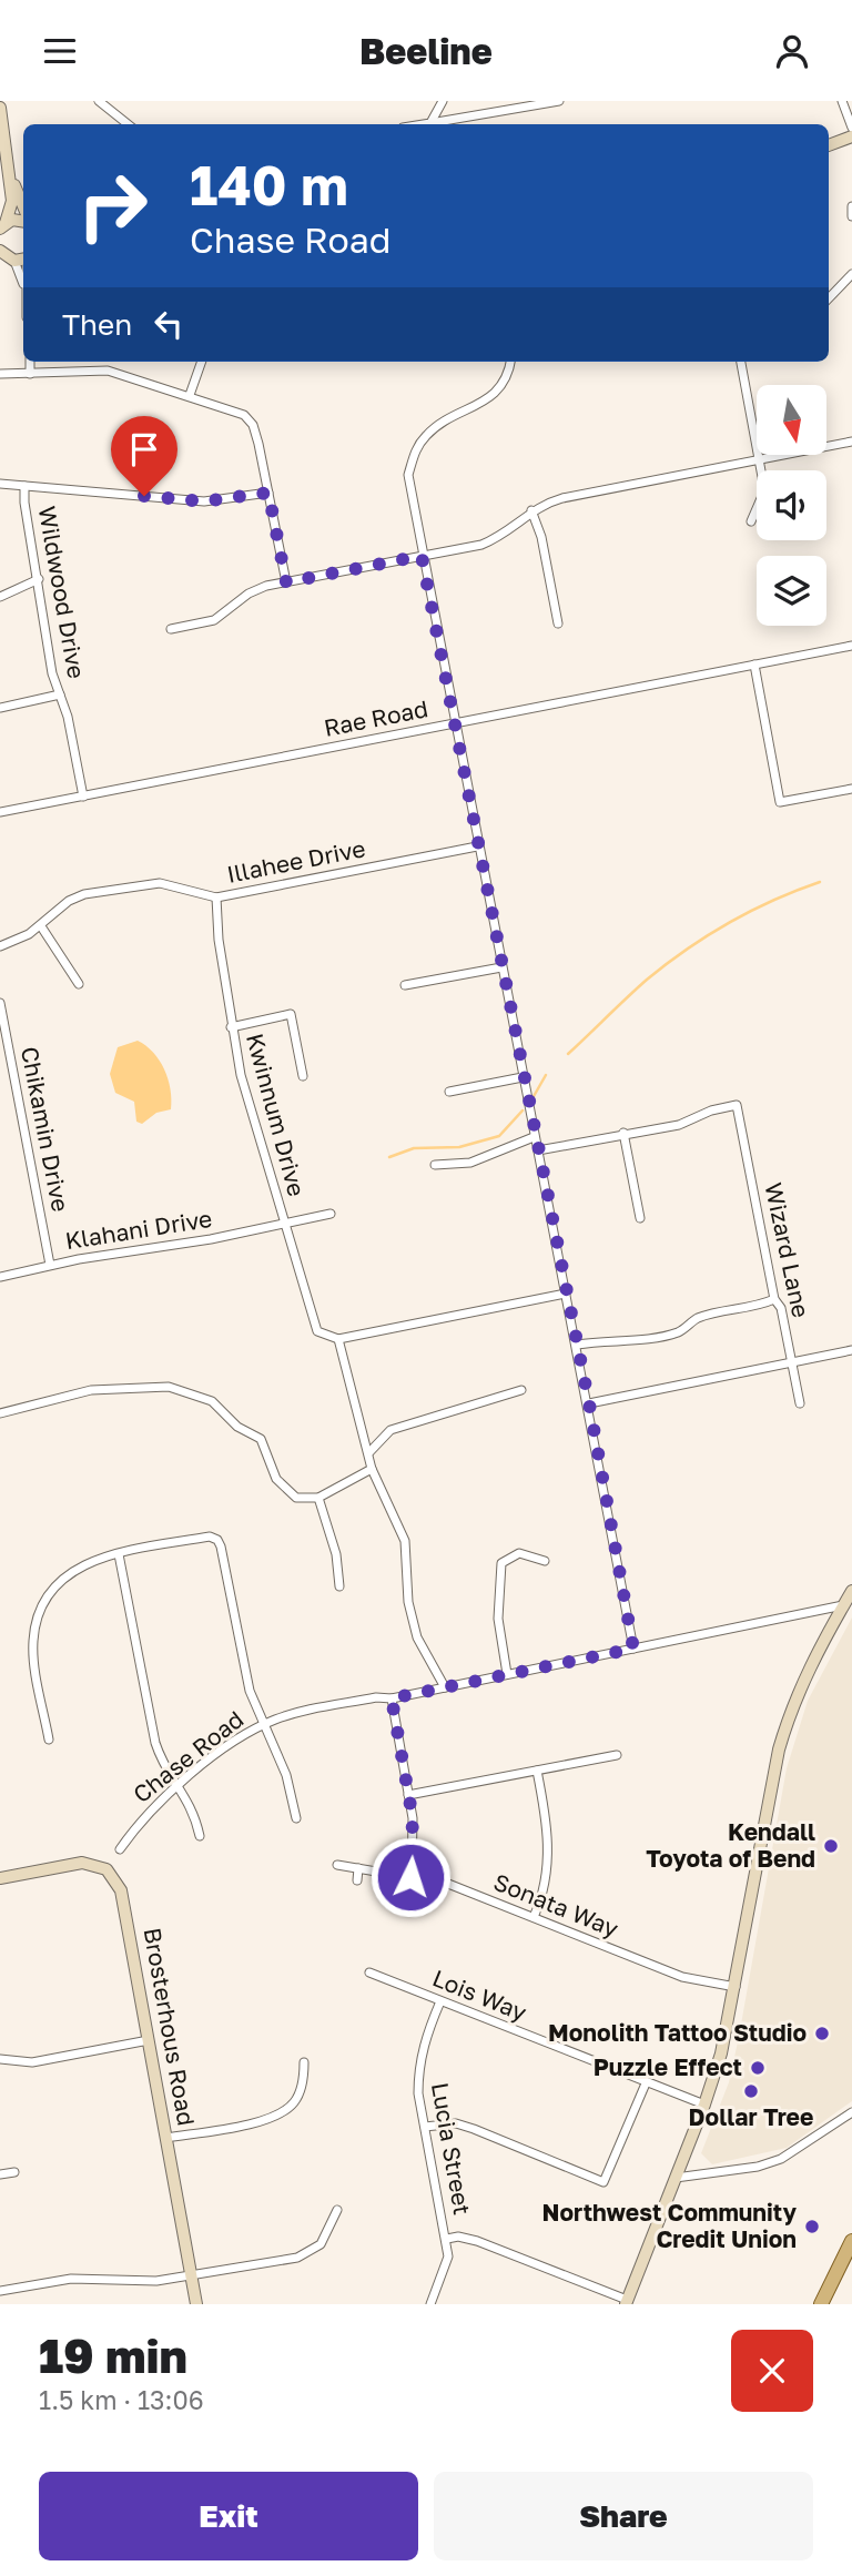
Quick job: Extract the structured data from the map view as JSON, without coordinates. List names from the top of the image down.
{
  "streets": {
    "street": [
      "Wildwood Drive",
      "Rae Road",
      "Illahee Drive",
      "Kwinnum Drive",
      "Chikamin Drive",
      "Klahani Drive",
      "Wizard Lane",
      "Chase Road",
      "Sonata Way",
      "Lois Way",
      "Brosterhous Road",
      "Lucia Street"
    ]
  },
  "crossings": [
    ["Wildwood Drive", "Rae Road"],
    ["Illahee Drive", "Kwinnum Drive"],
    ["Kwinnum Drive", "Klahani Drive"],
    ["Chikamin Drive", "Klahani Drive"],
    ["Lois Way", "Lucia Street"]
  ],
  "places": [
    "Kendall Toyota of Bend",
    "Monolith Tattoo Studio",
    "Puzzle Effect",
    "Dollar Tree",
    "Northwest Community Credit Union"
  ],
  "north": "bottom",
  "page": {
    "header": "Beeline",
    "turn": ["140 m", "Chase Road"],
    "then": "Then",
    "heading": ["19 min", "1.5 km · 13:06"],
    "buttons": ["Exit", "Share"]
  }
}
